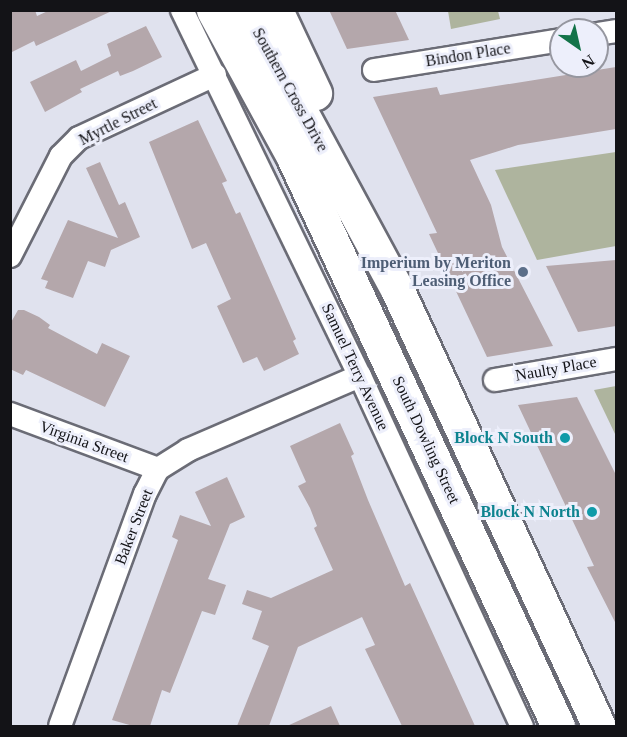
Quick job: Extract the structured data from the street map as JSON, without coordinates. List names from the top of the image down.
{
  "streets": {
    "highway": ["Southern Cross Drive", "South Dowling Street"],
    "street": [
      "Bindon Place",
      "Myrtle Street",
      "Samuel Terry Avenue",
      "Naulty Place",
      "Virginia Street",
      "Baker Street"
    ]
  },
  "crossings": [
    ["Southern Cross Drive", "South Dowling Street"],
    ["Myrtle Street", "Samuel Terry Avenue"],
    ["Samuel Terry Avenue", "Baker Street"],
    ["Virginia Street", "Baker Street"]
  ],
  "places": ["Imperium by Meriton Leasing Office", "Block N South", "Block N North"],
  "north": "bottom right"
}
